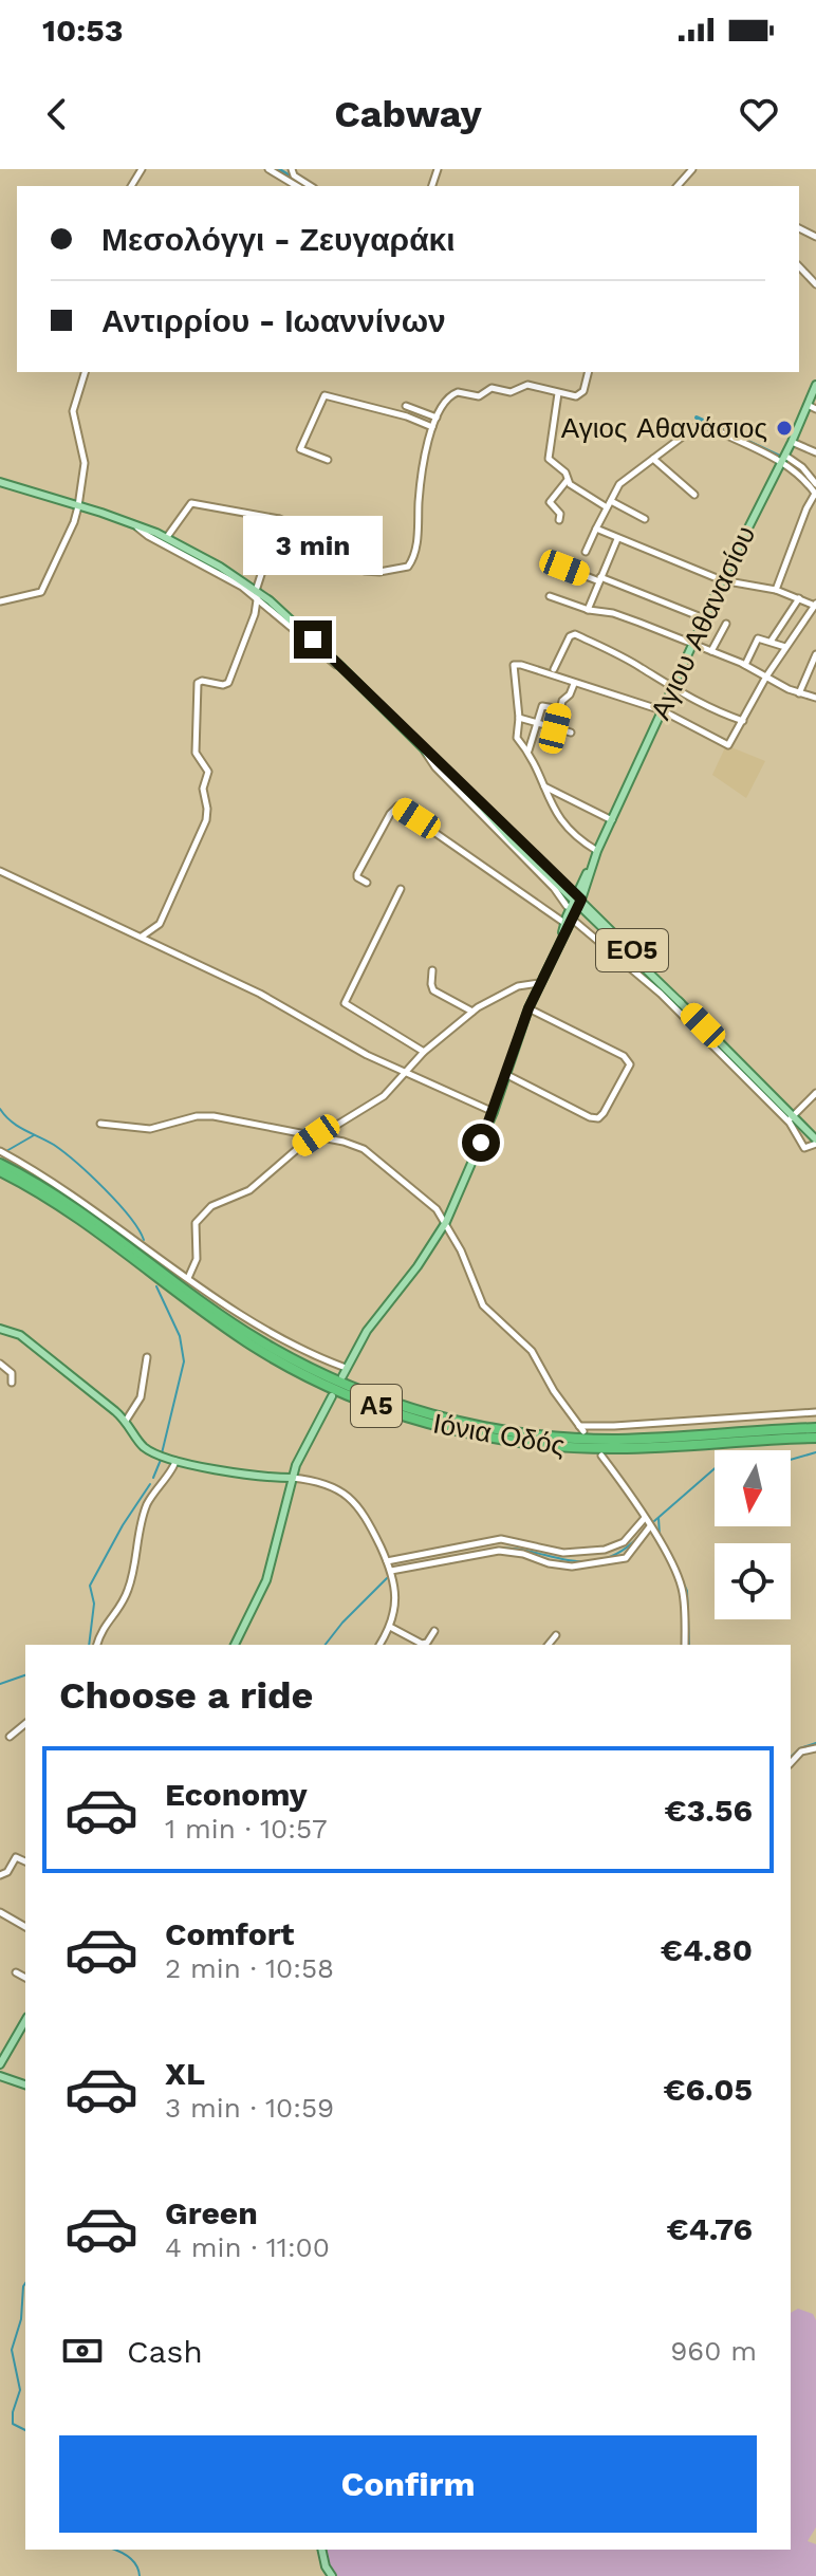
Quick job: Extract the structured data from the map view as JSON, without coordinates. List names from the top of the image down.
{
  "streets": {
    "highway": ["Α5", "Ιόνια Οδός"],
    "main road": ["Αγιου Αθανασίου", "ΕΟ5"]
  },
  "crossings": [
    ["Αγιου Αθανασίου", "ΕΟ5"]
  ],
  "places": ["Αγιος Αθανάσιος"],
  "north": "bottom",
  "page": {
    "status": "10:53",
    "header": "Cabway",
    "banner": ["Μεσολόγγι - Ζευγαράκι", "Αντιρρίου - Ιωαννίνων"],
    "bubble": "3 min",
    "heading": "Choose a ride",
    "list": [
      {
        "name": "Economy",
        "note": "1 min · 10:57",
        "value": "€3.56"
      },
      {
        "name": "Comfort",
        "note": "2 min · 10:58",
        "value": "€4.80"
      },
      {
        "name": "XL",
        "note": "3 min · 10:59",
        "value": "€6.05"
      },
      {
        "name": "Green",
        "note": "4 min · 11:00",
        "value": "€4.76"
      }
    ],
    "pay": ["Cash", "960 m"],
    "buttons": "Confirm"
  }
}
